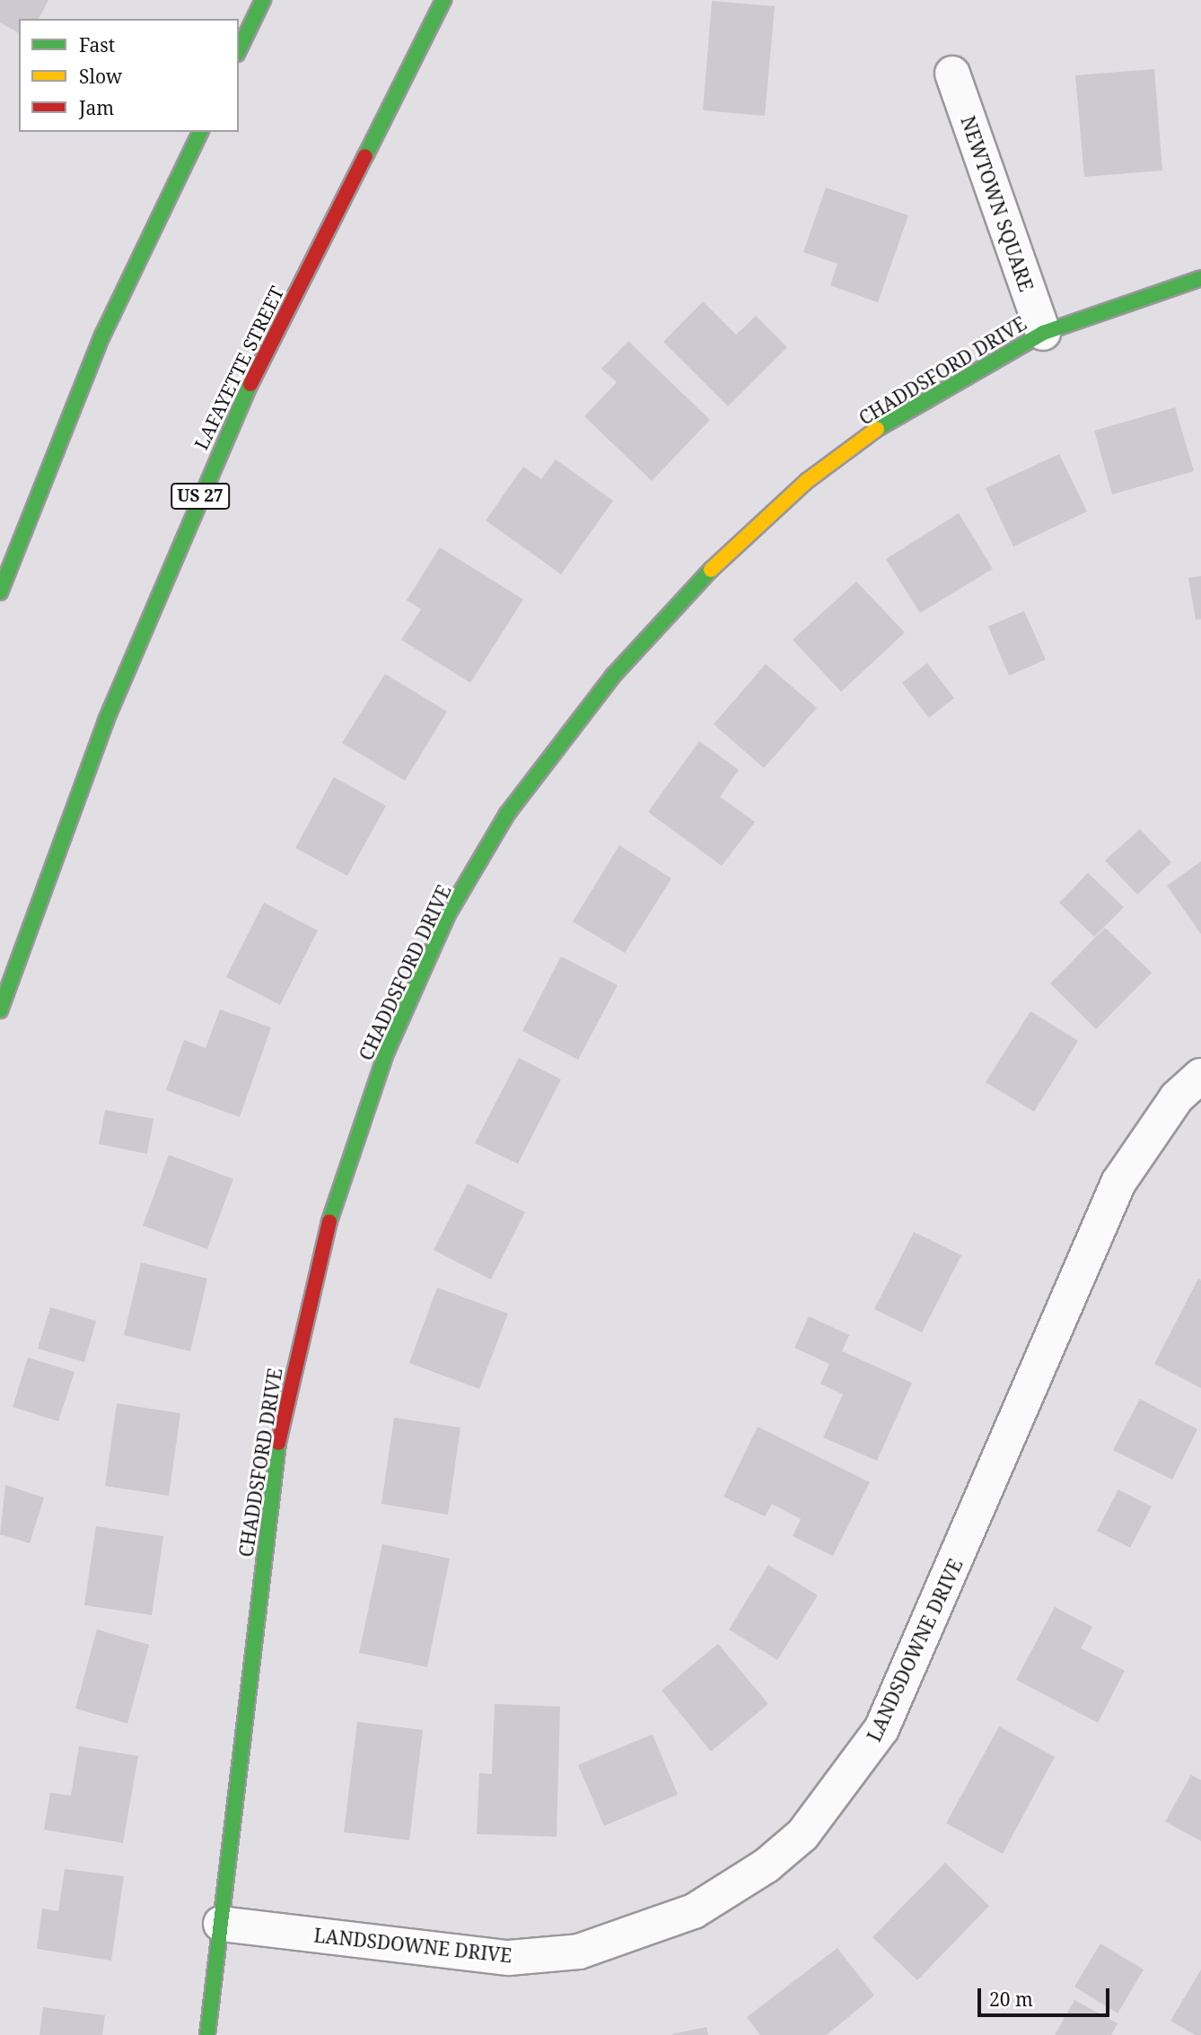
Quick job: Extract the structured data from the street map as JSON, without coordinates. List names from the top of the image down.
{
  "streets": {
    "main road": ["LAFAYETTE STREET", "CHADDSFORD DRIVE", "US 27"],
    "street": ["NEWTOWN SQUARE", "LANDSDOWNE DRIVE"]
  },
  "crossings": [
    ["NEWTOWN SQUARE", "CHADDSFORD DRIVE"],
    ["CHADDSFORD DRIVE", "LANDSDOWNE DRIVE"]
  ],
  "legend": ["Fast", "Slow", "Jam"],
  "scale_bar": "20 m"
}
